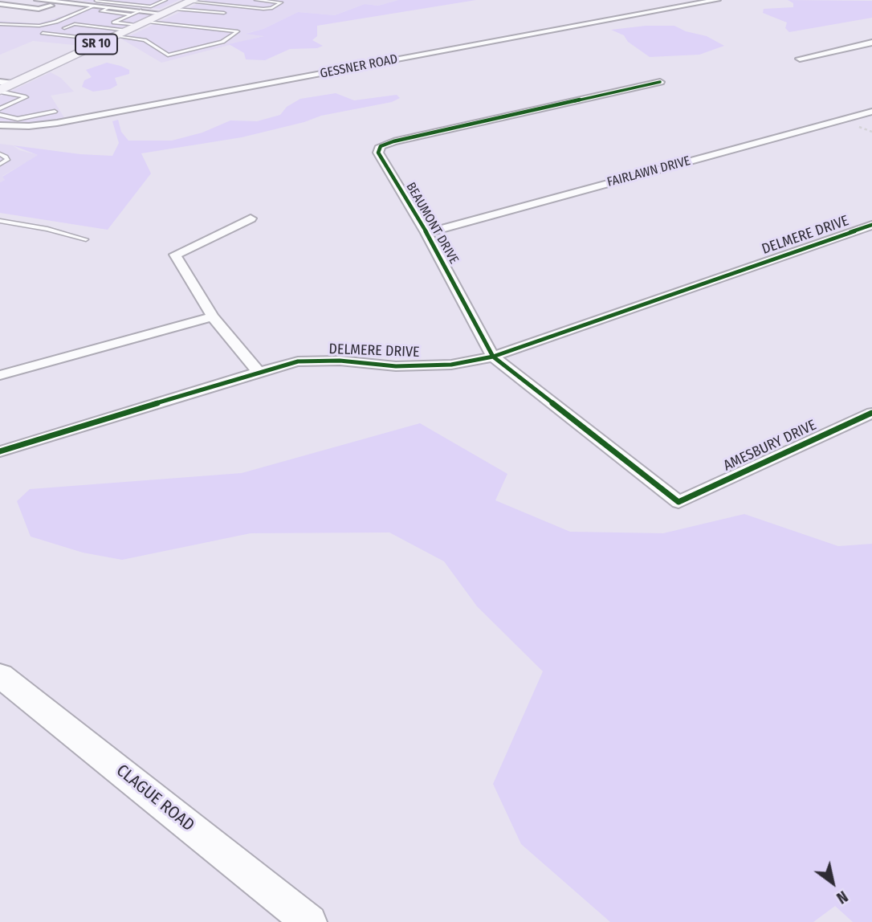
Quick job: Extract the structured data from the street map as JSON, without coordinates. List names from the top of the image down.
{
  "streets": {
    "main road": ["SR 10", "CLAGUE ROAD"],
    "street": [
      "GESSNER ROAD",
      "FAIRLAWN DRIVE",
      "BEAUMONT DRIVE",
      "DELMERE DRIVE",
      "AMESBURY DRIVE"
    ]
  },
  "crossings": [
    ["FAIRLAWN DRIVE", "BEAUMONT DRIVE"],
    ["BEAUMONT DRIVE", "DELMERE DRIVE"],
    ["BEAUMONT DRIVE", "AMESBURY DRIVE"]
  ],
  "north": "bottom right"
}
